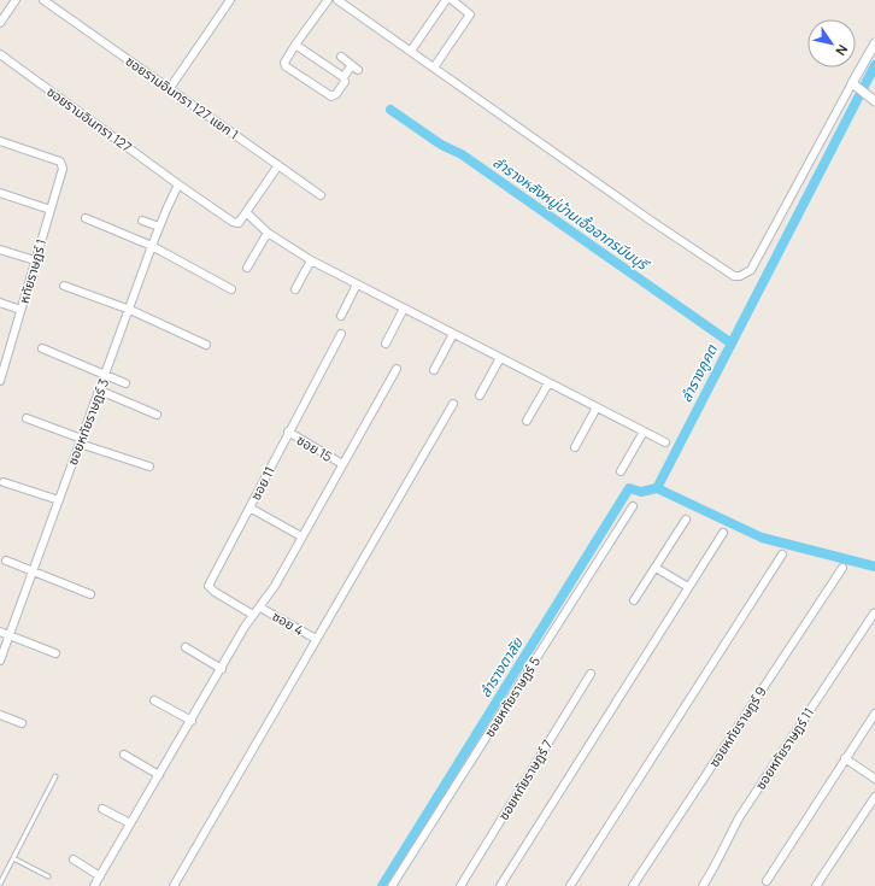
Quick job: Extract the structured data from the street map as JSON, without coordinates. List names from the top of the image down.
{
  "streets": {
    "street": [
      "ซอยรามอินทรา 127 แยก 1",
      "ซอยรามอินทรา 127",
      "หทัยราษฎร์ 1",
      "ซอยหทัยราษฎร์ 3",
      "ซอย 15",
      "ซอย 11",
      "ซอย 4",
      "ซอยหทัยราษฎร์ 5",
      "ซอยหทัยราษฎร์ 9",
      "ซอยหทัยราษฎร์ 11",
      "ซอยหทัยราษฎร์ 7"
    ]
  },
  "crossings": [
    ["ซอยรามอินทรา 127", "ซอยหทัยราษฎร์ 3"],
    ["ซอย 15", "ซอย 11"]
  ],
  "water": ["ลำรางหลังหมู่บ้านเอื้ออาทรมีนบุรี", "ลำรางคูคต", "ลำรางตาลัย"],
  "north": "bottom right"
}
